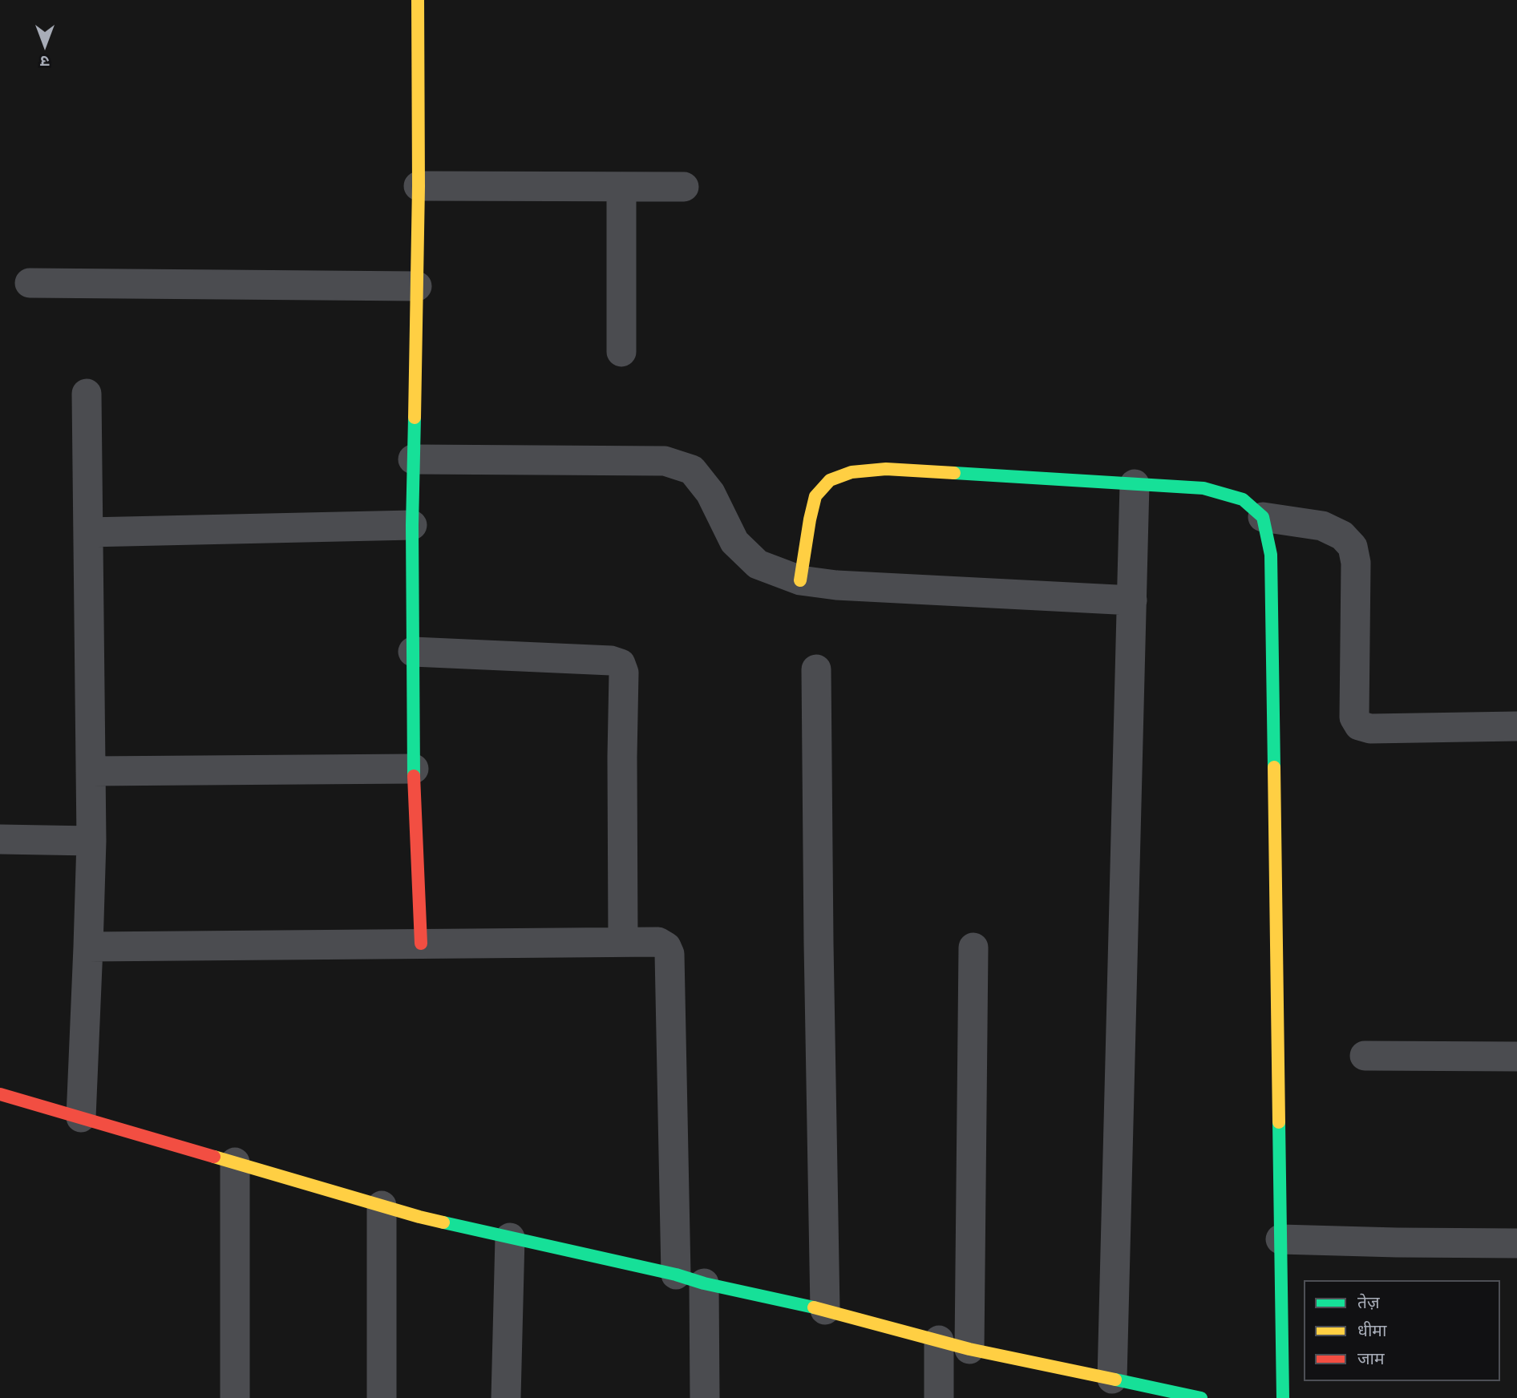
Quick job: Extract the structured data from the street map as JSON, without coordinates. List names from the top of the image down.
{
  "legend": ["तेज़", "धीमा", "जाम"],
  "north": "bottom"
}
